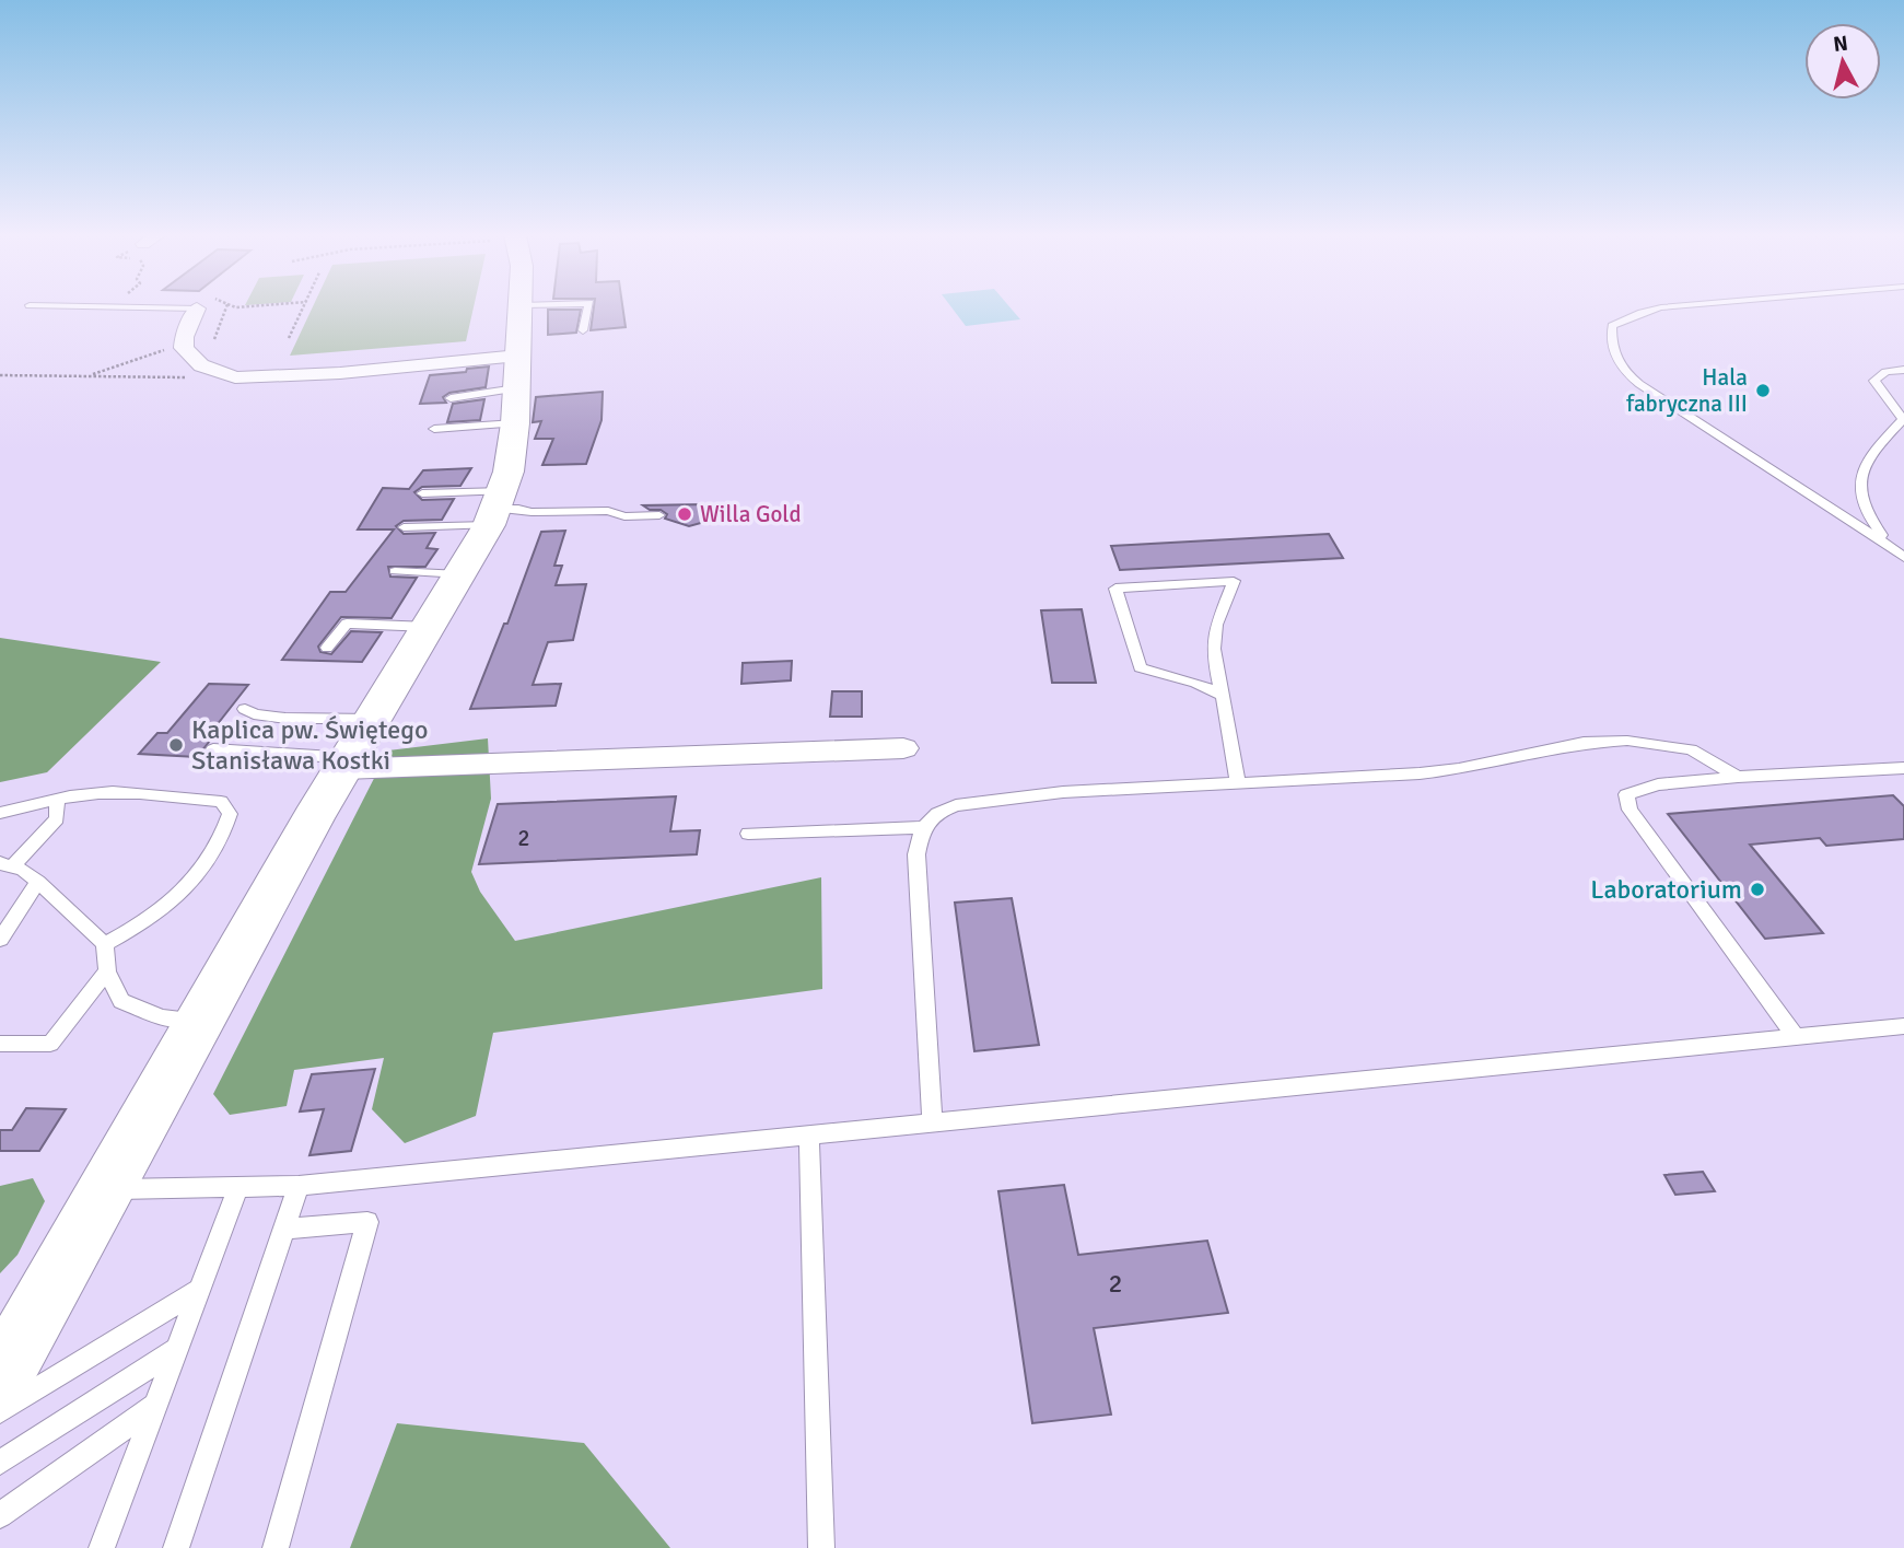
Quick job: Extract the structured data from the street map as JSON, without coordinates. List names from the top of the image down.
{
  "places": [
    "Hala fabryczna III",
    "Willa Gold",
    "Kaplica pw. Świętego Stanisława Kostki",
    "Laboratorium"
  ],
  "house_numbers": ["2", "2"],
  "north": "top"
}
